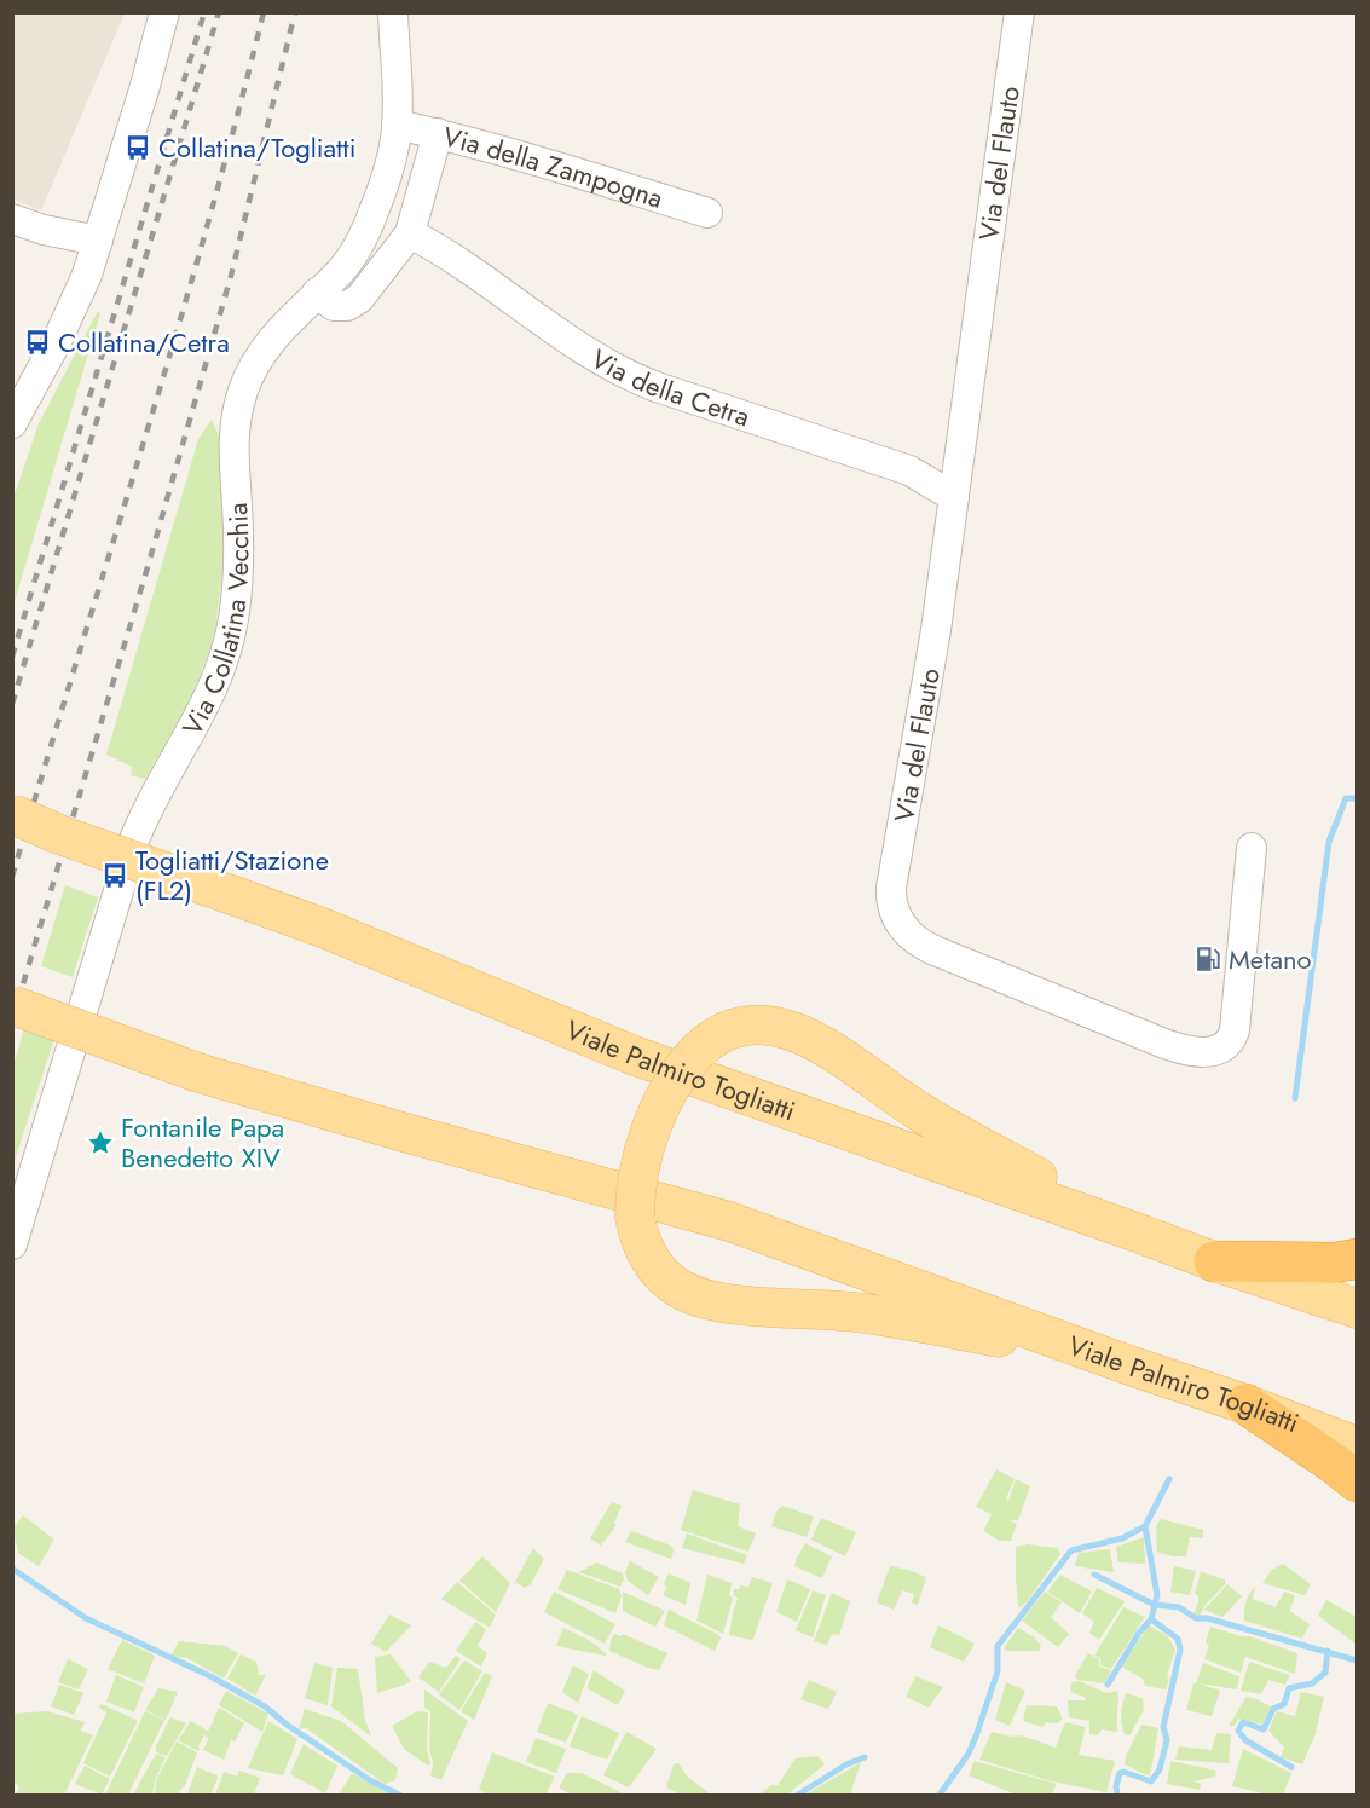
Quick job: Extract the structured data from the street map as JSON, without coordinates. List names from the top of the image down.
{
  "streets": {
    "main road": ["Viale Palmiro Togliatti"],
    "street": [
      "Via del Flauto",
      "Via della Zampogna",
      "Via della Cetra",
      "Via Collatina Vecchia"
    ]
  },
  "crossings": [
    ["Via del Flauto", "Via della Cetra"],
    ["Via della Zampogna", "Via Collatina Vecchia"]
  ],
  "places": {
    "bus stop": ["Collatina/Togliatti", "Collatina/Cetra", "Togliatti/Stazione (FL2)"],
    "fuel station": ["Metano"],
    "place": ["Fontanile Papa Benedetto XIV"]
  }
}
